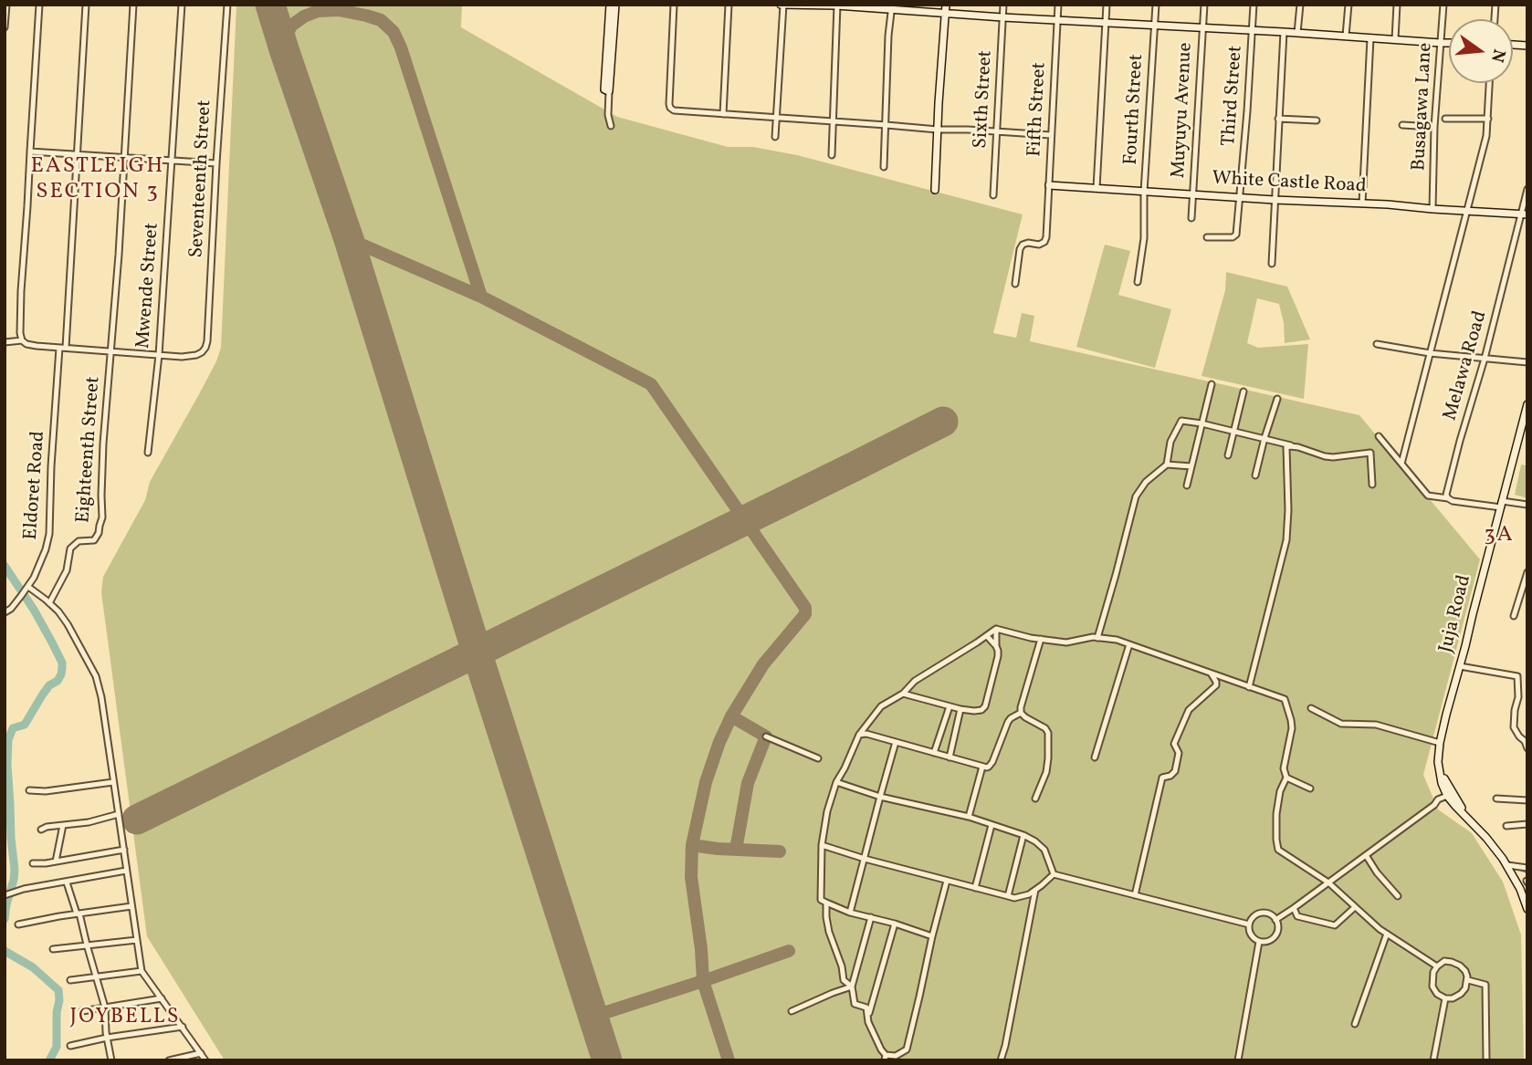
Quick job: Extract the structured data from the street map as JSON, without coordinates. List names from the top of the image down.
{
  "streets": {
    "street": [
      "Third Street",
      "Sixth Street",
      "Busagawa Lane",
      "Fifth Street",
      "Fourth Street",
      "Muyuyu Avenue",
      "Seventeenth Street",
      "White Castle Road",
      "Mwende Street",
      "Melawa Road",
      "Eighteenth Street",
      "Eldoret Road",
      "Juja Road"
    ]
  },
  "crossings": [
    ["Third Street", "White Castle Road"],
    ["Busagawa Lane", "White Castle Road"],
    ["Fifth Street", "White Castle Road"],
    ["Fourth Street", "White Castle Road"],
    ["Muyuyu Avenue", "White Castle Road"],
    ["Seventeenth Street", "Eighteenth Street"],
    ["White Castle Road", "Melawa Road"],
    ["Mwende Street", "Eighteenth Street"],
    ["Eighteenth Street", "Eldoret Road"]
  ],
  "districts": ["EASTLEIGH SECTION 3", "3A", "JOYBELLS"],
  "north": "right"
}
